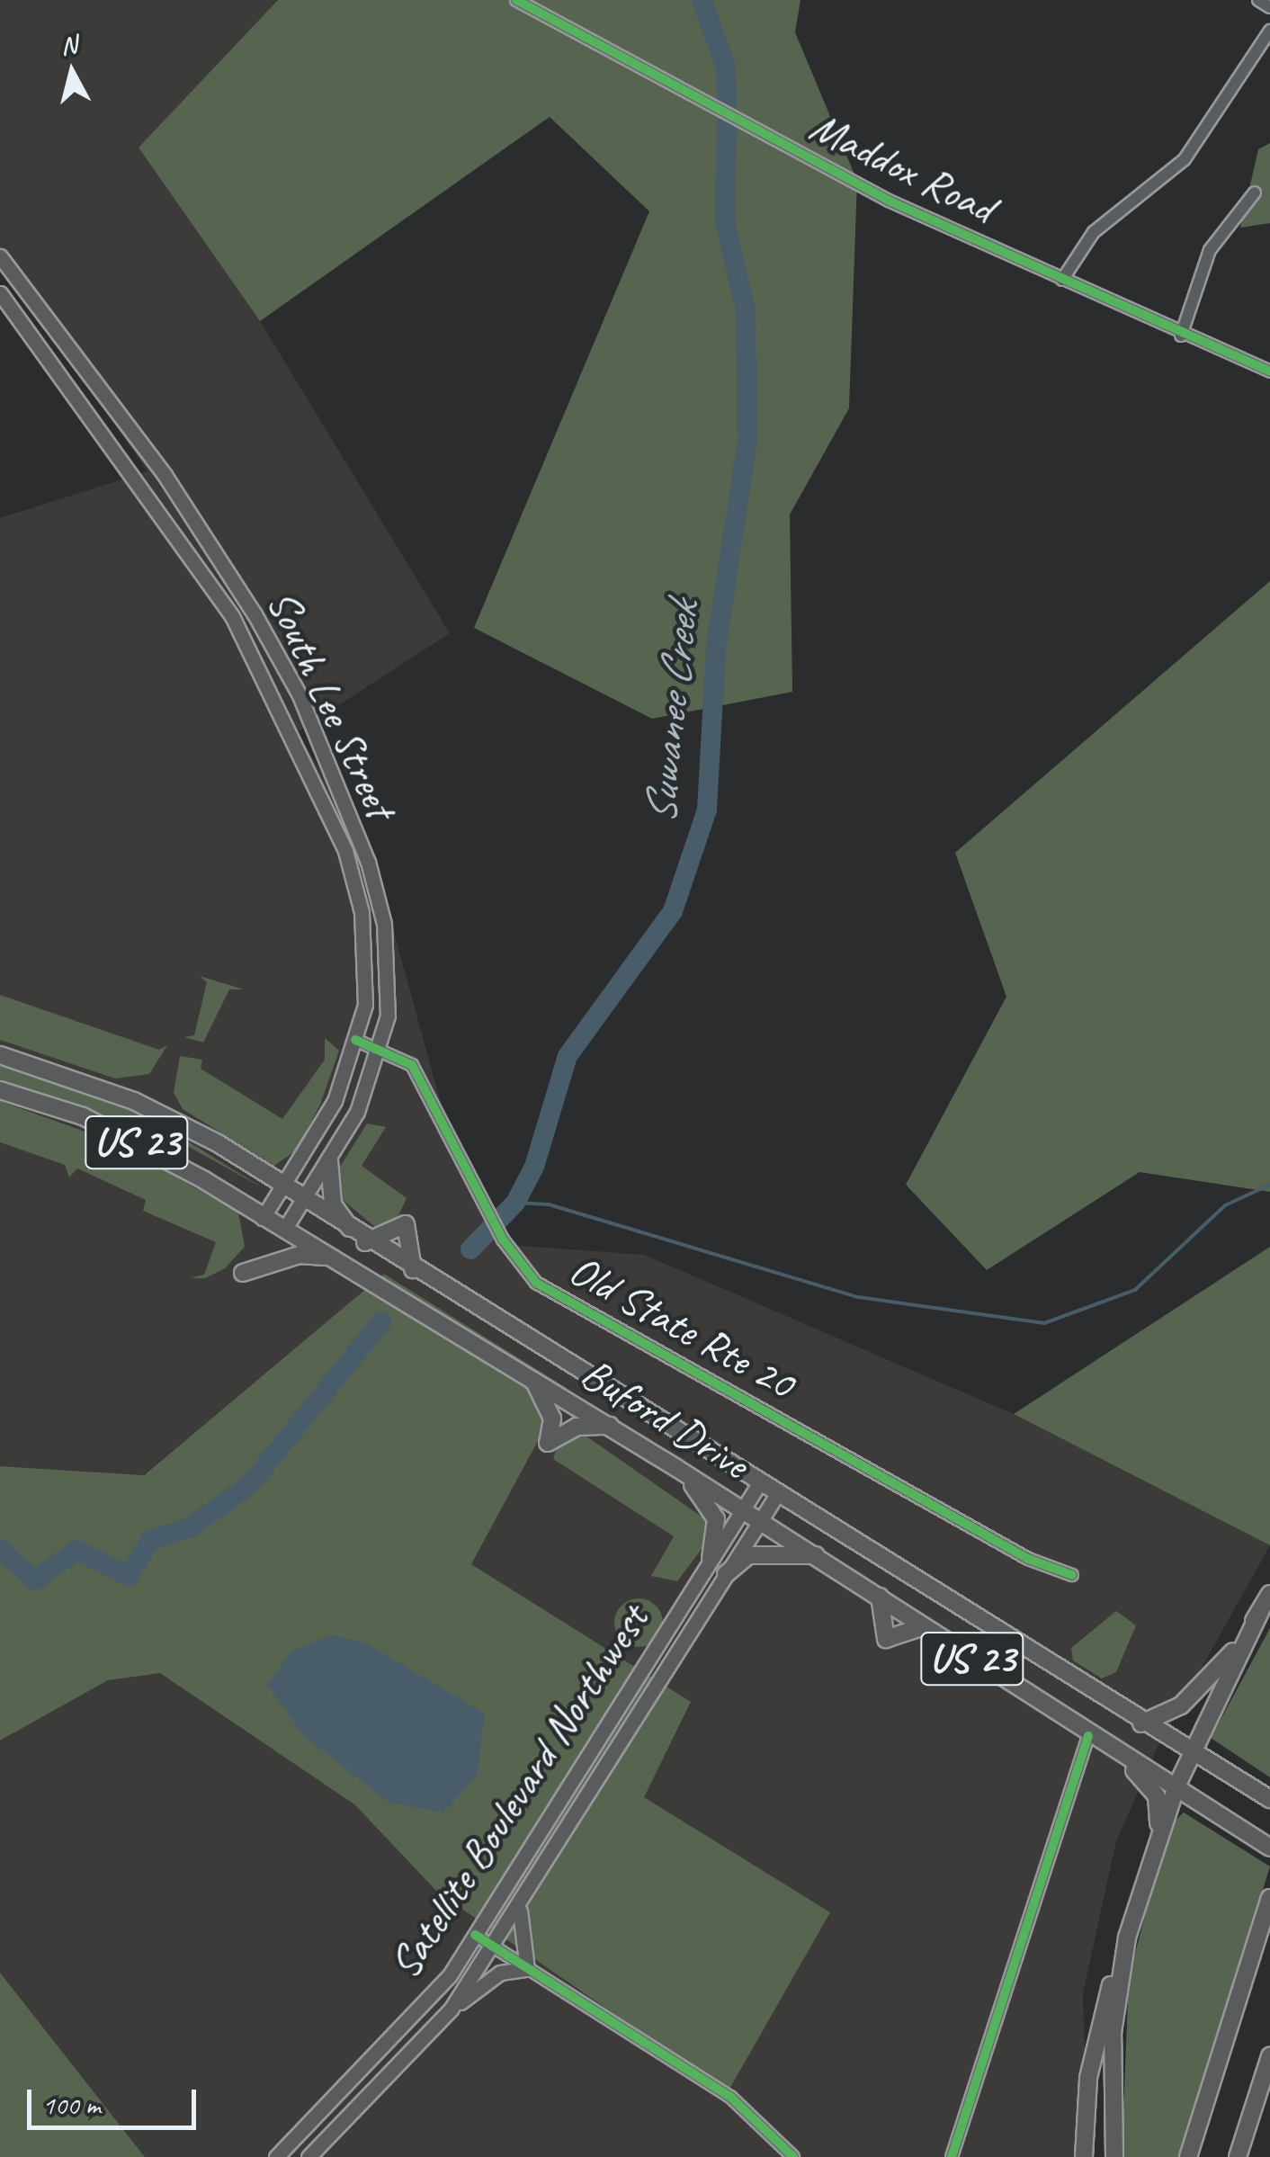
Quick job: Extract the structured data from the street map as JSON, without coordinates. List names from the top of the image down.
{
  "streets": {
    "highway": ["US 23", "Buford Drive"],
    "main road": ["South Lee Street", "Satellite Boulevard Northwest"],
    "street": ["Maddox Road", "Old State Rte 20"]
  },
  "crossings": [
    ["South Lee Street", "Old State Rte 20"],
    ["South Lee Street", "Buford Drive"],
    ["Buford Drive", "Satellite Boulevard Northwest"]
  ],
  "water": ["Suwanee Creek"],
  "scale_bar": "100 m",
  "north": "top"
}
